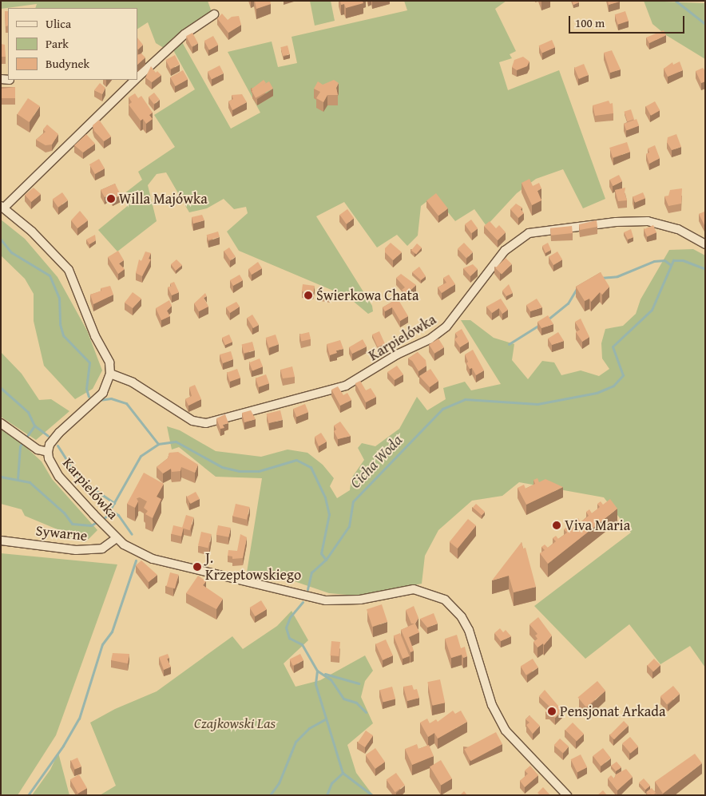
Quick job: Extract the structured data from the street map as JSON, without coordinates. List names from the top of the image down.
{
  "streets": {
    "street": ["Karpielówka", "Sywarne"]
  },
  "crossings": [
    ["Karpielówka", "Sywarne"]
  ],
  "water": ["Cicha Woda"],
  "parks": ["Czajkowski Las"],
  "places": [
    "Willa Majówka",
    "Świerkowa Chata",
    "Viva Maria",
    "J. Krzeptowskiego",
    "Pensjonat Arkada"
  ],
  "legend": ["Ulica", "Park", "Budynek"],
  "scale_bar": "100 m"
}
